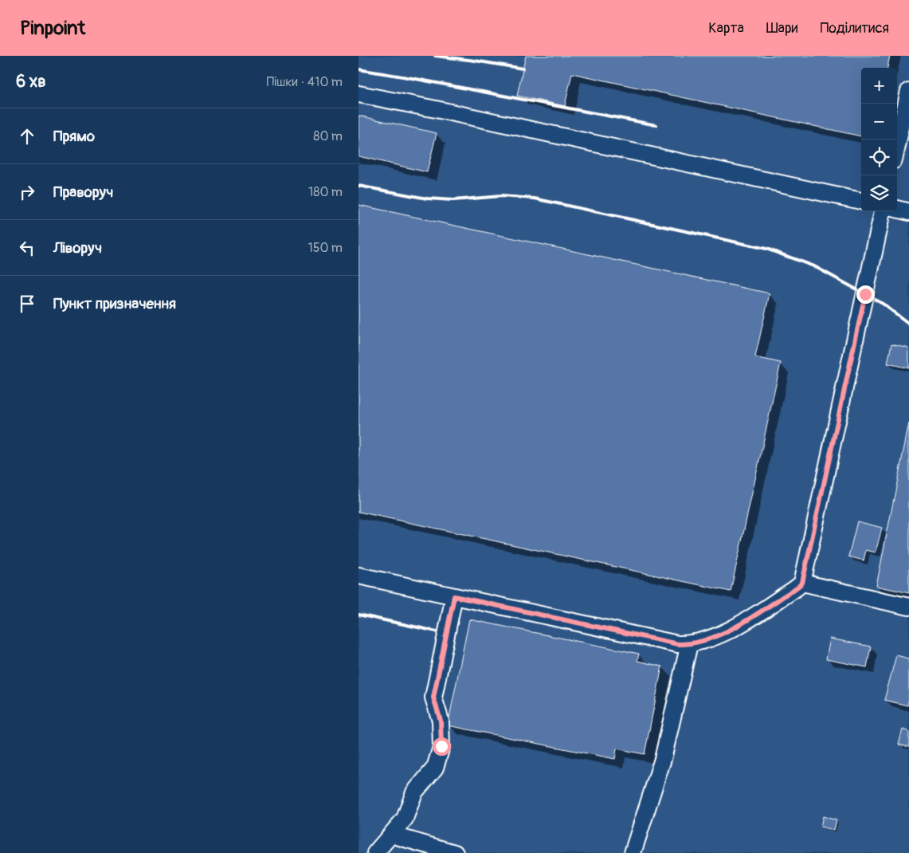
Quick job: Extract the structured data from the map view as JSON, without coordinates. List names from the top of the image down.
{
  "page": {
    "header": "Pinpoint",
    "nav": ["Карта", "Шари", "Поділитися"],
    "heading": ["6 хв", "Пішки · 410 m"],
    "map_buttons": ["+", "−"],
    "list": [
      ["Прямо", "80 m"],
      ["Праворуч", "180 m"],
      ["Ліворуч", "150 m"],
      "Пункт призначення"
    ]
  }
}
